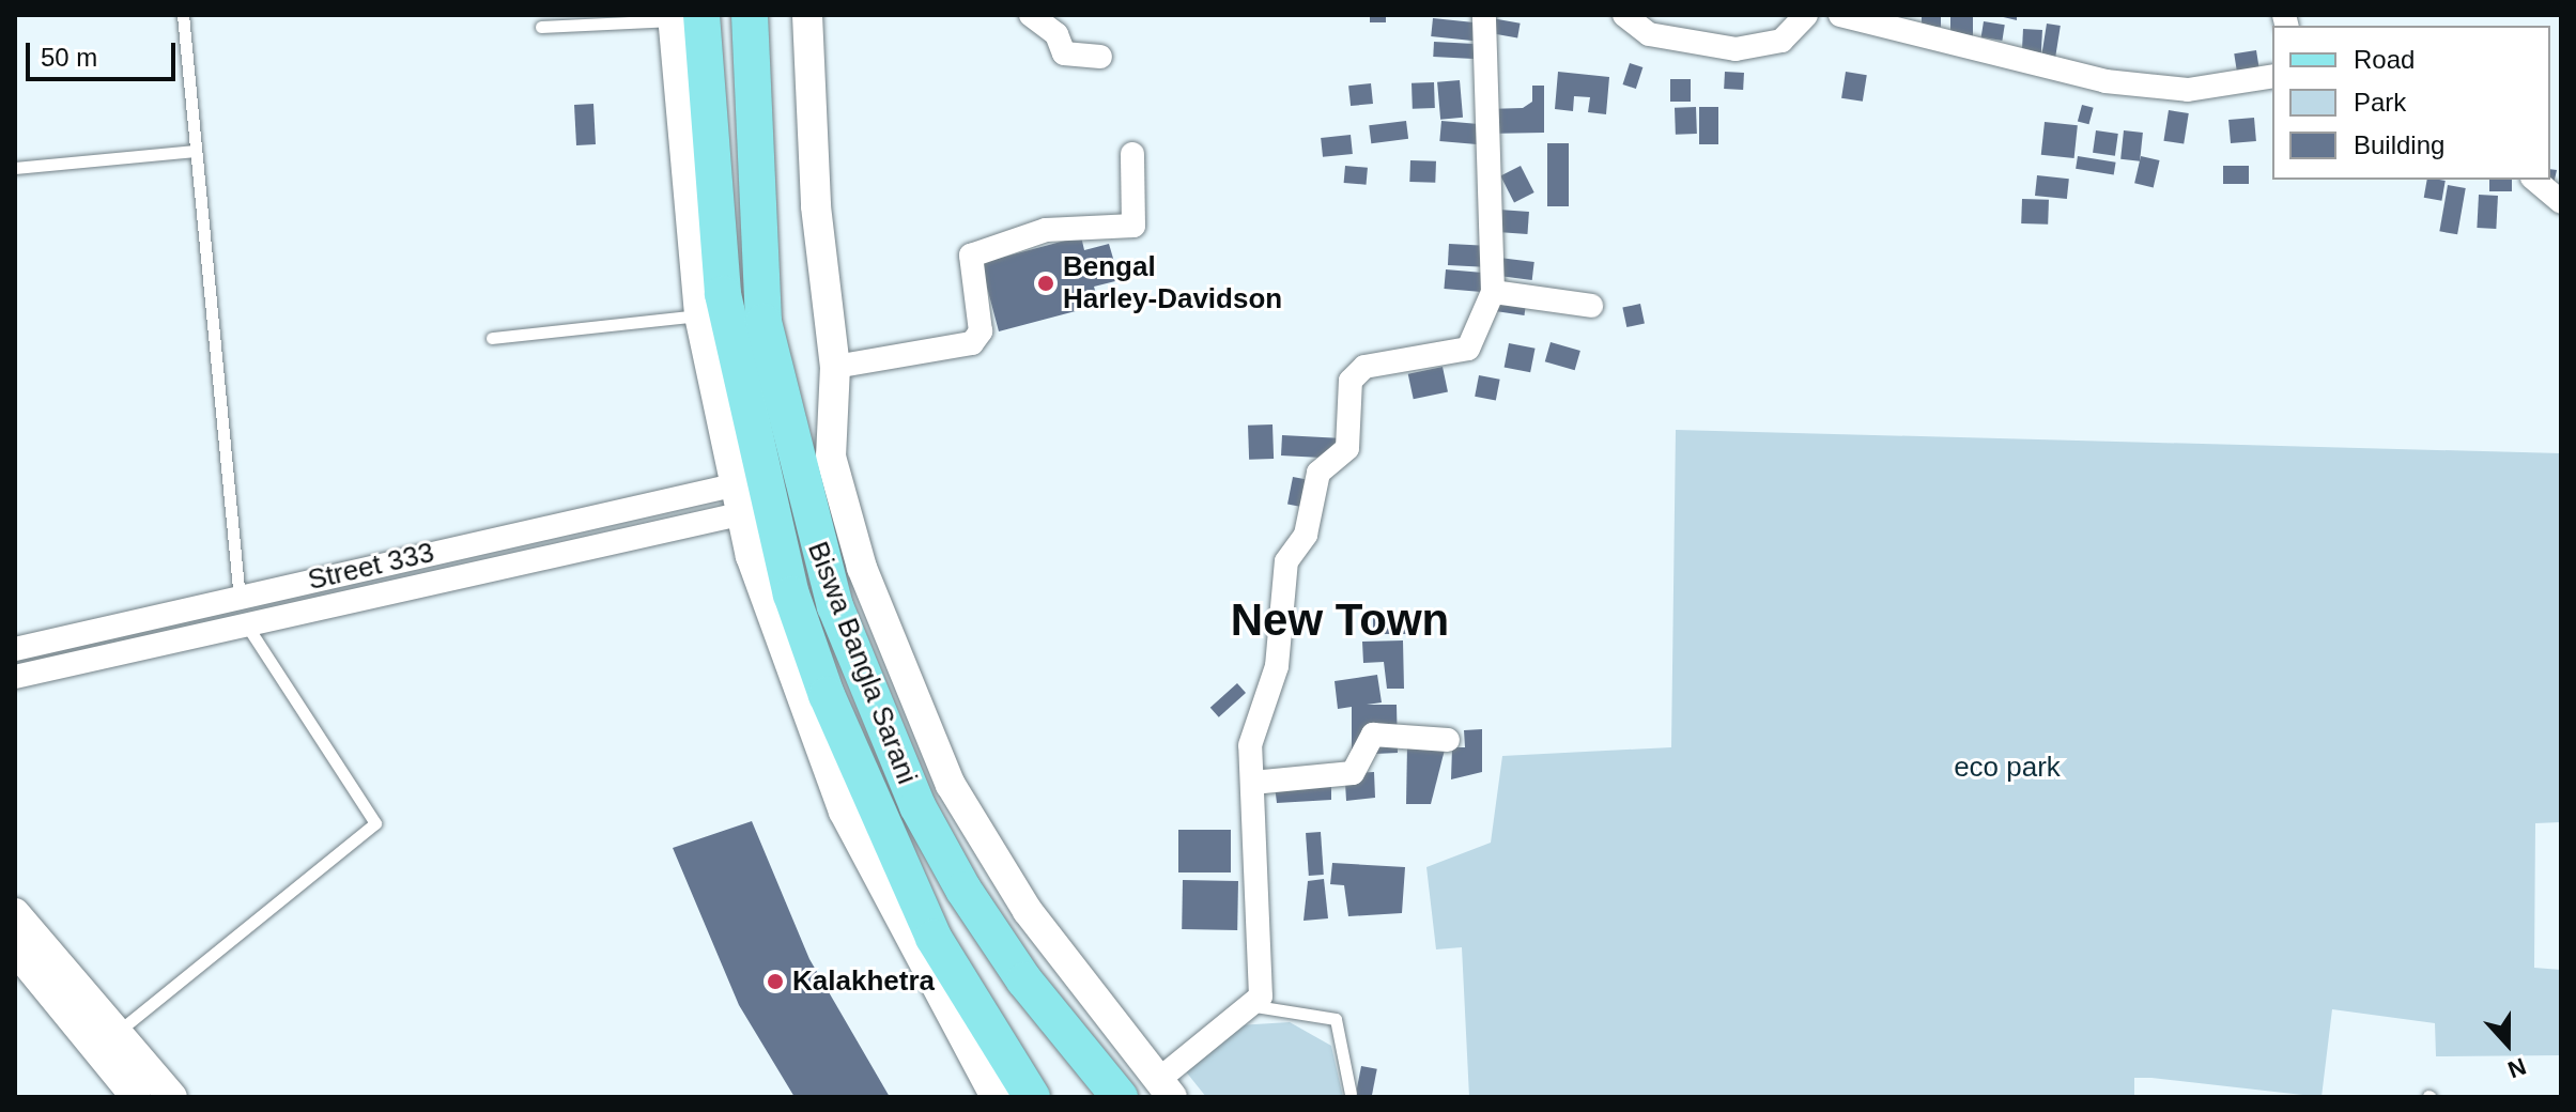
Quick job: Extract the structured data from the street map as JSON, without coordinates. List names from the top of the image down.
{
  "streets": {
    "main road": ["Biswa Bangla Sarani"],
    "street": ["Street 333"]
  },
  "districts": ["New Town"],
  "parks": ["eco park"],
  "places": ["Bengal Harley-Davidson", "Kalakhetra"],
  "legend": ["Road", "Park", "Building"],
  "scale_bar": "50 m",
  "north": "bottom"
}
